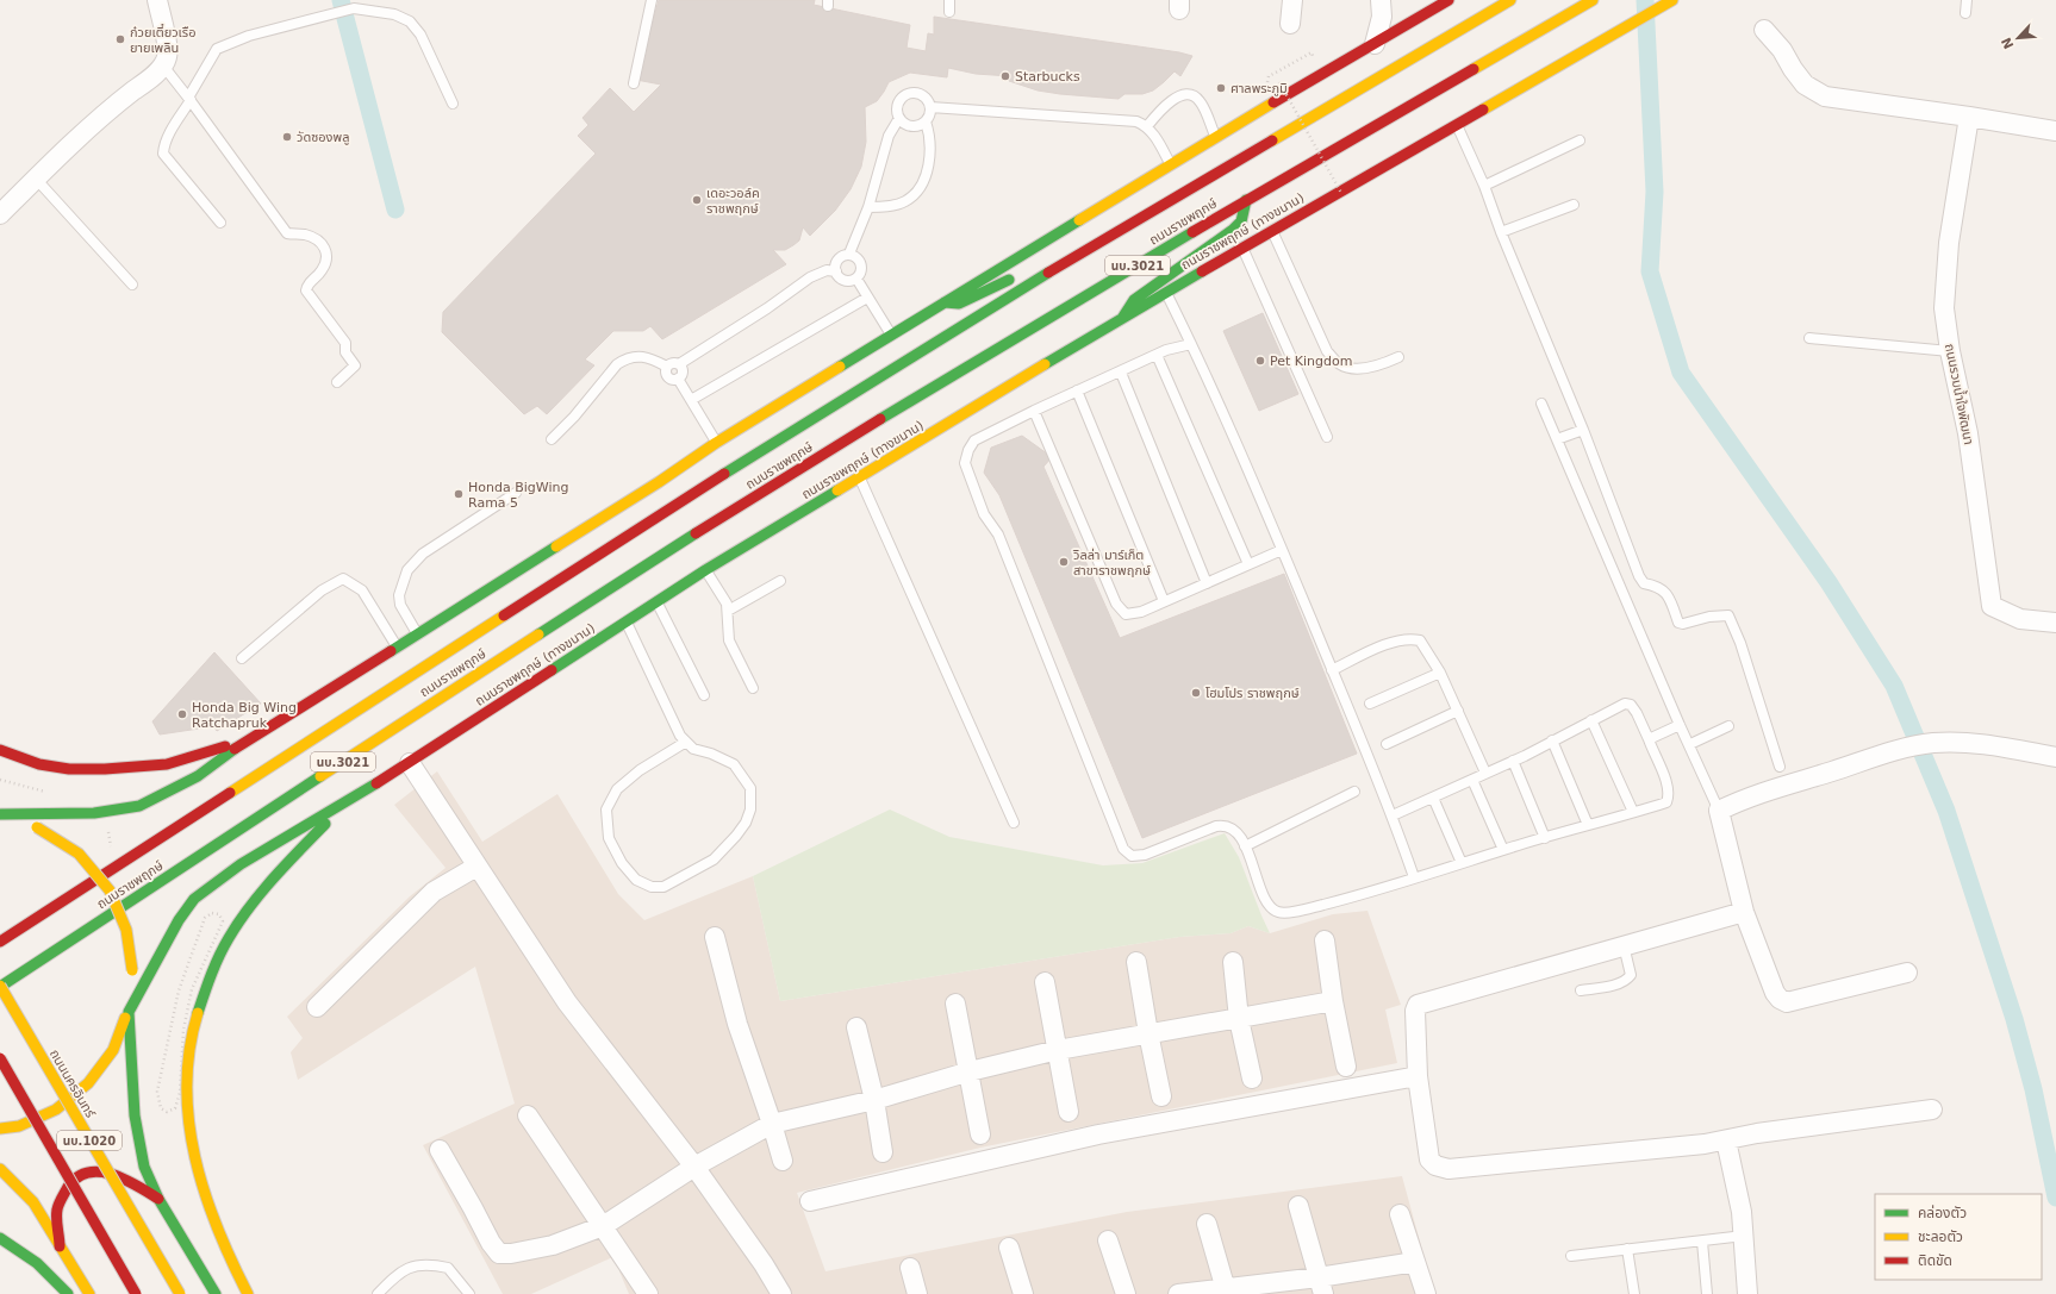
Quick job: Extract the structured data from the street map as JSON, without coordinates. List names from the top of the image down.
{
  "streets": {
    "main road": [
      "ถนนราชพฤกษ์",
      "ถนนราชพฤกษ์ (ทางขนาน)",
      "นบ.3021",
      "ถนนนครอินทร์",
      "นบ.1020"
    ],
    "street": ["ถนนรวมน้ำใจพัฒนา"]
  },
  "crossings": [
    ["ถนนราชพฤกษ์", "ถนนนครอินทร์"],
    ["ถนนราชพฤกษ์ (ทางขนาน)", "นบ.1020"]
  ],
  "places": [
    "ก๋วยเตี๋ยวเรือ ยายเพลิน",
    "Starbucks",
    "ศาลพระภูมิ",
    "วัดซองพลู",
    "เดอะวอล์ค ราชพฤกษ์",
    "Pet Kingdom",
    "Honda BigWing Rama 5",
    "วิลล่า มาร์เก็ต สาขาราชพฤกษ์",
    "โฮมโปร ราชพฤกษ์",
    "Honda Big Wing Ratchapruk"
  ],
  "legend": ["คล่องตัว", "ชะลอตัว", "ติดขัด"],
  "north": "bottom left"
}
